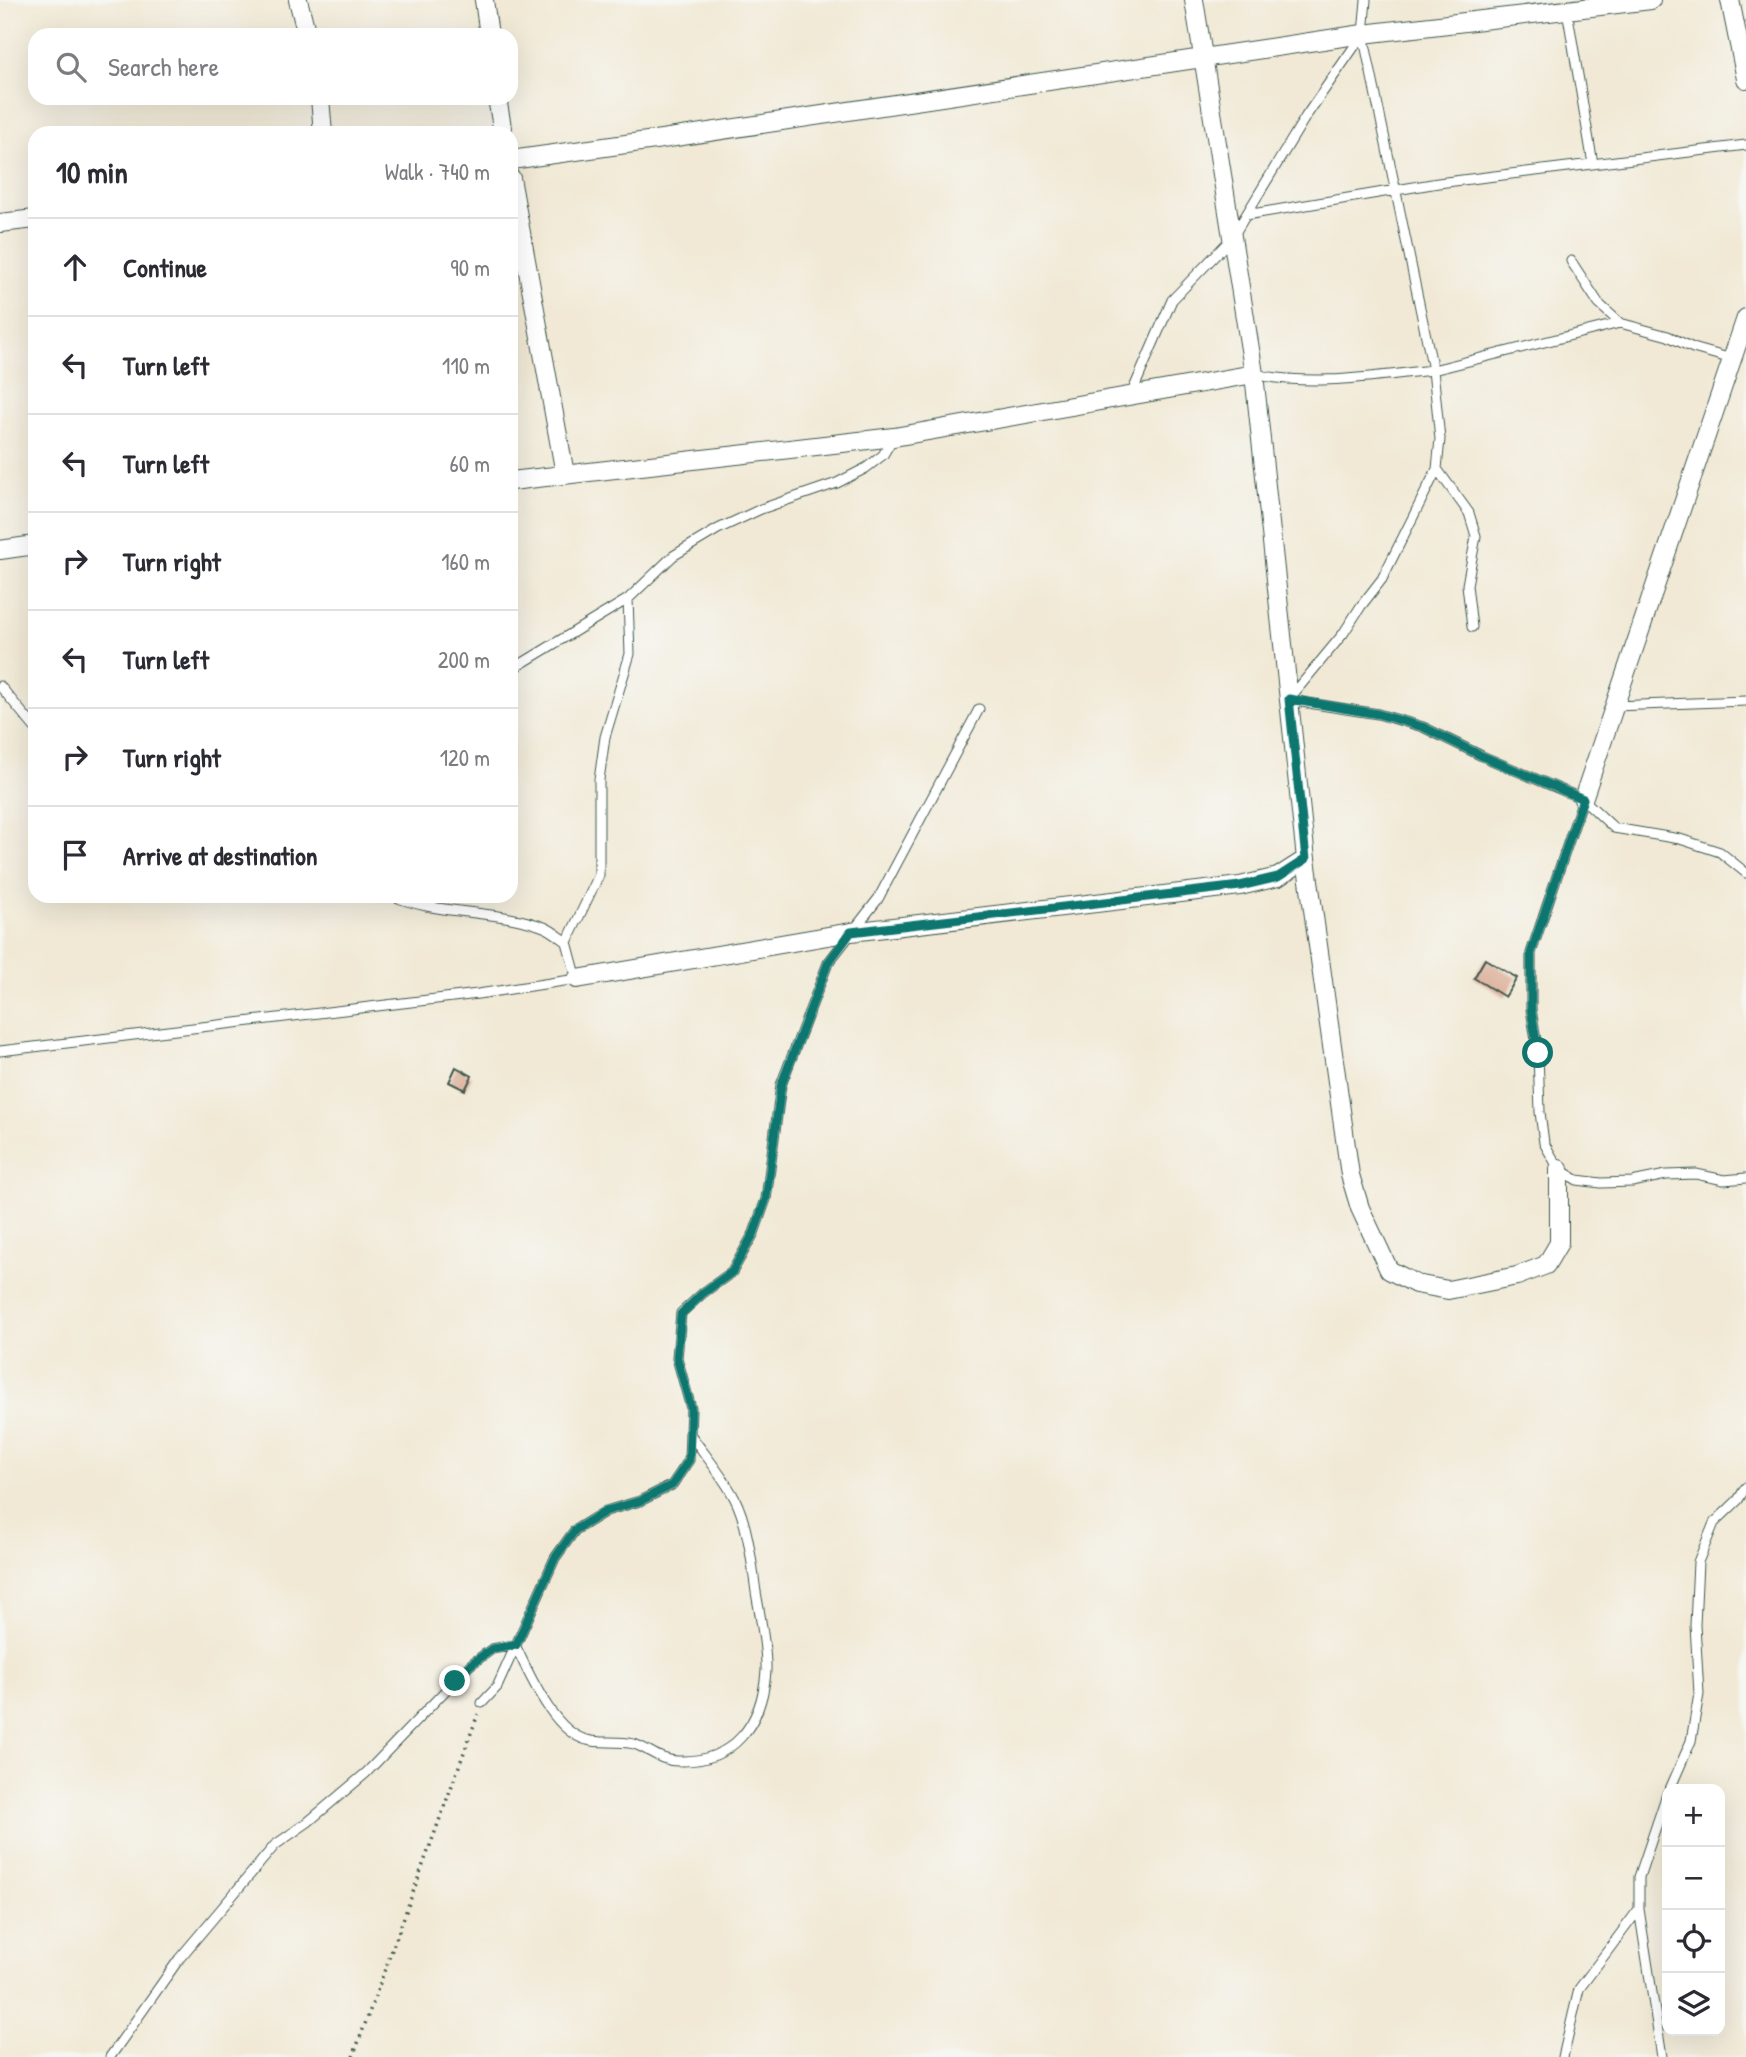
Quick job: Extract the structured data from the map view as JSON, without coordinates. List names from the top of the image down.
{
  "page": {
    "search": "Search here",
    "heading": ["10 min", "Walk · 740 m"],
    "list": [
      ["Continue", "90 m"],
      ["Turn left", "110 m"],
      ["Turn left", "60 m"],
      ["Turn right", "160 m"],
      ["Turn left", "200 m"],
      ["Turn right", "120 m"],
      "Arrive at destination"
    ],
    "map_buttons": ["+", "−"]
  }
}
